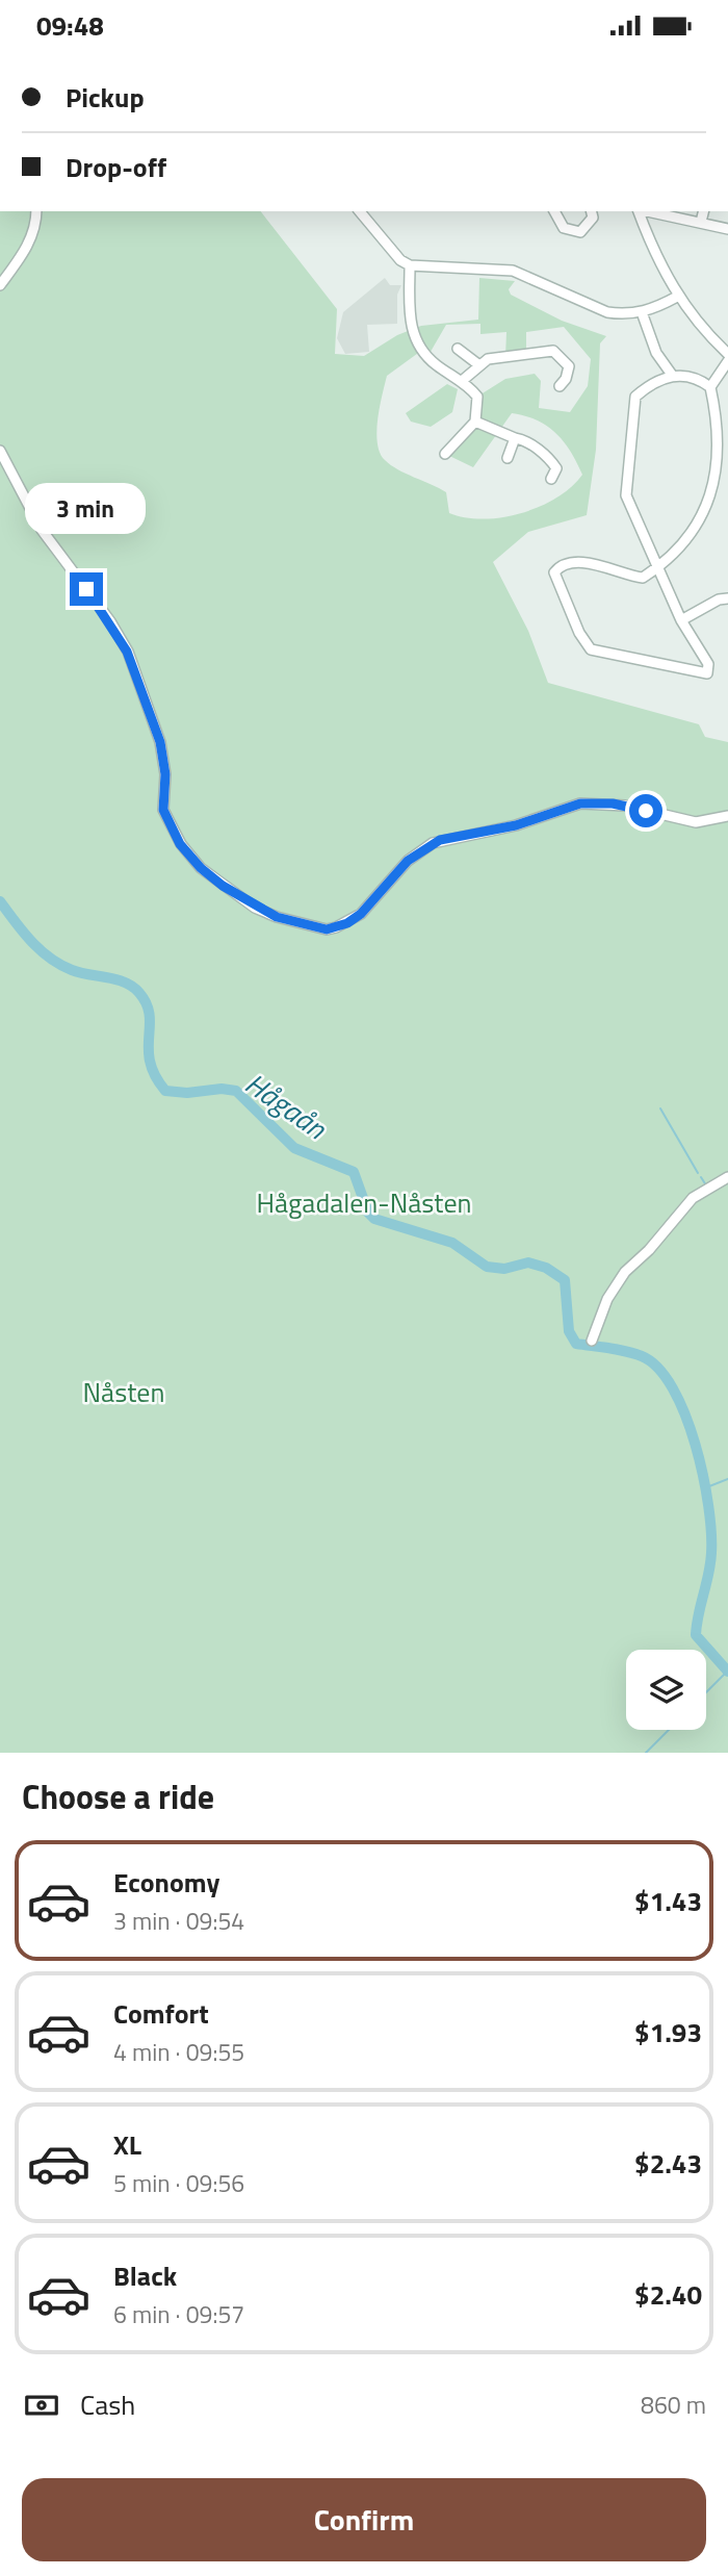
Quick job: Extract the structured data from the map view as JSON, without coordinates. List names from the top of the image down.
{
  "water": ["Hågaån"],
  "parks": ["Hågadalen-Nåsten", "Nåsten"],
  "page": {
    "status": "09:48",
    "banner": ["Pickup", "Drop-off"],
    "bubble": "3 min",
    "heading": "Choose a ride",
    "list": [
      {
        "name": "Economy",
        "note": "3 min · 09:54",
        "value": "$1.43"
      },
      {
        "name": "Comfort",
        "note": "4 min · 09:55",
        "value": "$1.93"
      },
      {
        "name": "XL",
        "note": "5 min · 09:56",
        "value": "$2.43"
      },
      {
        "name": "Black",
        "note": "6 min · 09:57",
        "value": "$2.40"
      }
    ],
    "pay": ["Cash", "860 m"],
    "buttons": "Confirm"
  }
}
